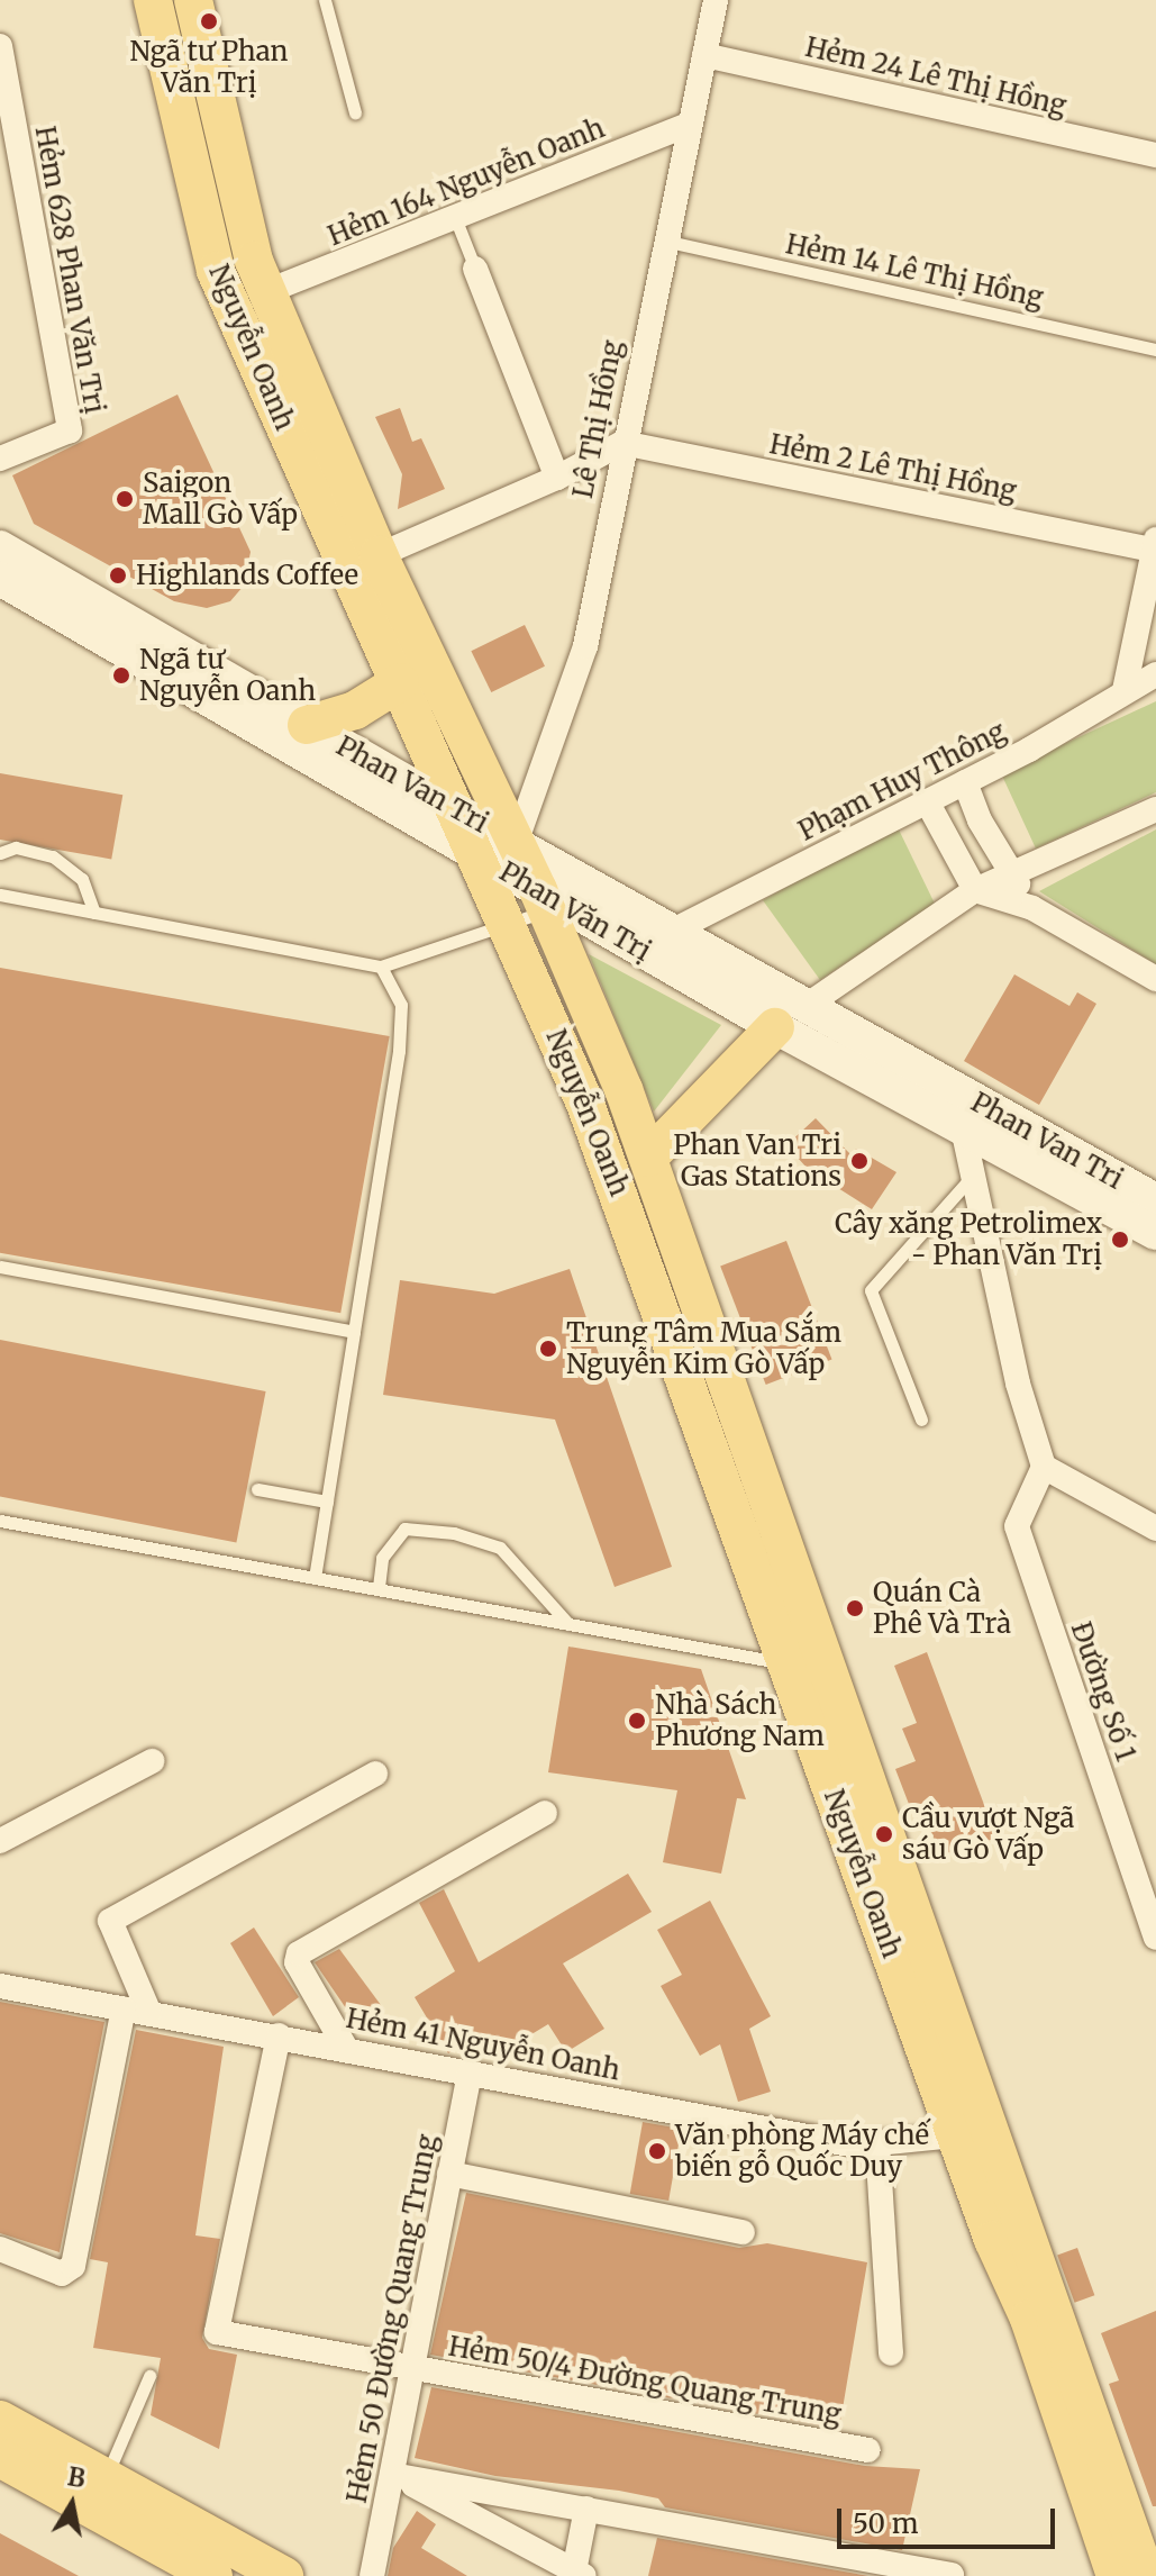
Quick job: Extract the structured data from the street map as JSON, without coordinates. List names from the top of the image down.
{
  "streets": {
    "main road": ["Nguyễn Oanh", "Phan Van Tri", "Phan Văn Trị"],
    "street": [
      "Hẻm 24 Lê Thị Hồng",
      "Hẻm 164 Nguyễn Oanh",
      "Hẻm 628 Phan Văn Trị",
      "Lê Thị Hồng",
      "Hẻm 2 Lê Thị Hồng",
      "Phạm Huy Thông",
      "Đường Số 1",
      "Hẻm 41 Nguyễn Oanh",
      "Hẻm 50 Đường Quang Trung",
      "Hẻm 50/4 Đường Quang Trung"
    ],
    "lane": ["Hẻm 14 Lê Thị Hồng"]
  },
  "crossings": [
    ["Hẻm 24 Lê Thị Hồng", "Lê Thị Hồng"],
    ["Hẻm 164 Nguyễn Oanh", "Nguyễn Oanh"],
    ["Hẻm 164 Nguyễn Oanh", "Lê Thị Hồng"],
    ["Hẻm 14 Lê Thị Hồng", "Lê Thị Hồng"],
    ["Nguyễn Oanh", "Lê Thị Hồng"],
    ["Nguyễn Oanh", "Phan Van Tri"],
    ["Nguyễn Oanh", "Phan Văn Trị"],
    ["Nguyễn Oanh", "Hẻm 41 Nguyễn Oanh"],
    ["Lê Thị Hồng", "Hẻm 2 Lê Thị Hồng"],
    ["Lê Thị Hồng", "Phan Van Tri"],
    ["Phạm Huy Thông", "Phan Van Tri"],
    ["Phan Van Tri", "Phan Văn Trị"],
    ["Hẻm 41 Nguyễn Oanh", "Hẻm 50 Đường Quang Trung"],
    ["Hẻm 41 Nguyễn Oanh", "Hẻm 50/4 Đường Quang Trung"],
    ["Hẻm 50 Đường Quang Trung", "Hẻm 50/4 Đường Quang Trung"]
  ],
  "places": [
    "Ngã tư Phan Văn Trị",
    "Saigon Mall Gò Vấp",
    "Highlands Coffee",
    "Ngã tư Nguyễn Oanh",
    "Phan Van Tri Gas Stations",
    "Cây xăng Petrolimex - Phan Văn Trị",
    "Trung Tâm Mua Sắm Nguyễn Kim Gò Vấp",
    "Quán Cà Phê Và Trà",
    "Nhà Sách Phương Nam",
    "Cầu vượt Ngã sáu Gò Vấp",
    "Văn phòng Máy chế biến gỗ Quốc Duy"
  ],
  "scale_bar": "50 m",
  "north": "top"
}
